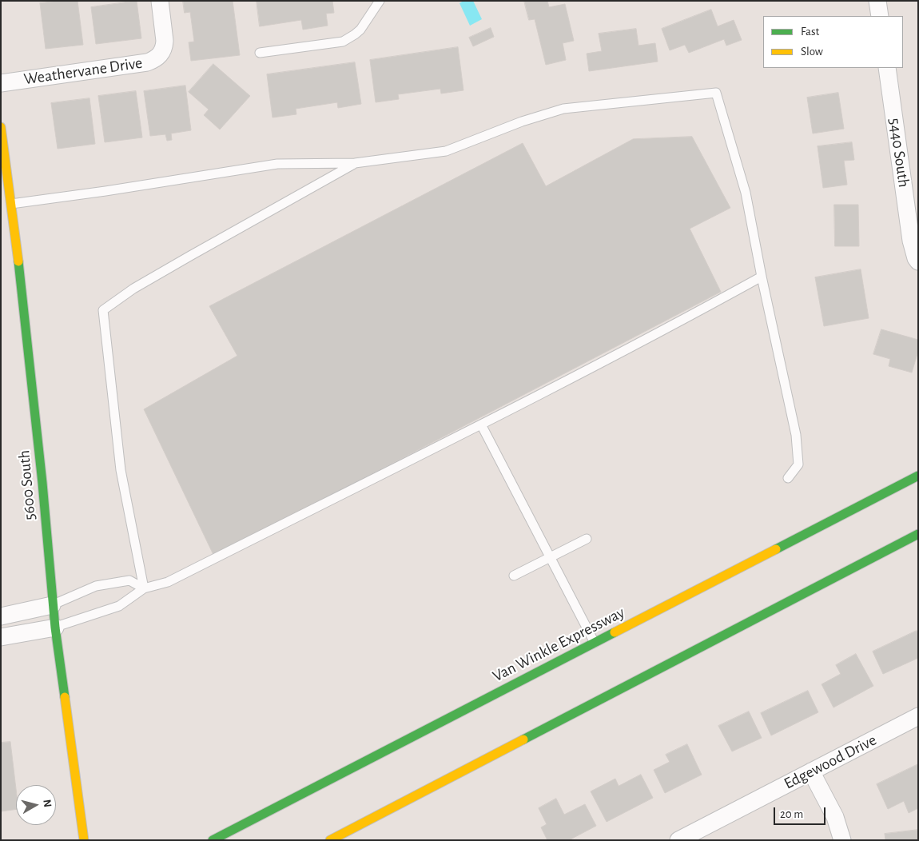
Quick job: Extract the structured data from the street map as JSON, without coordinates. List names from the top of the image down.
{
  "streets": {
    "main road": ["5600 South", "Van Winkle Expressway"],
    "street": ["Weathervane Drive", "5440 South", "Edgewood Drive"]
  },
  "legend": ["Fast", "Slow"],
  "scale_bar": "20 m",
  "north": "right"
}
